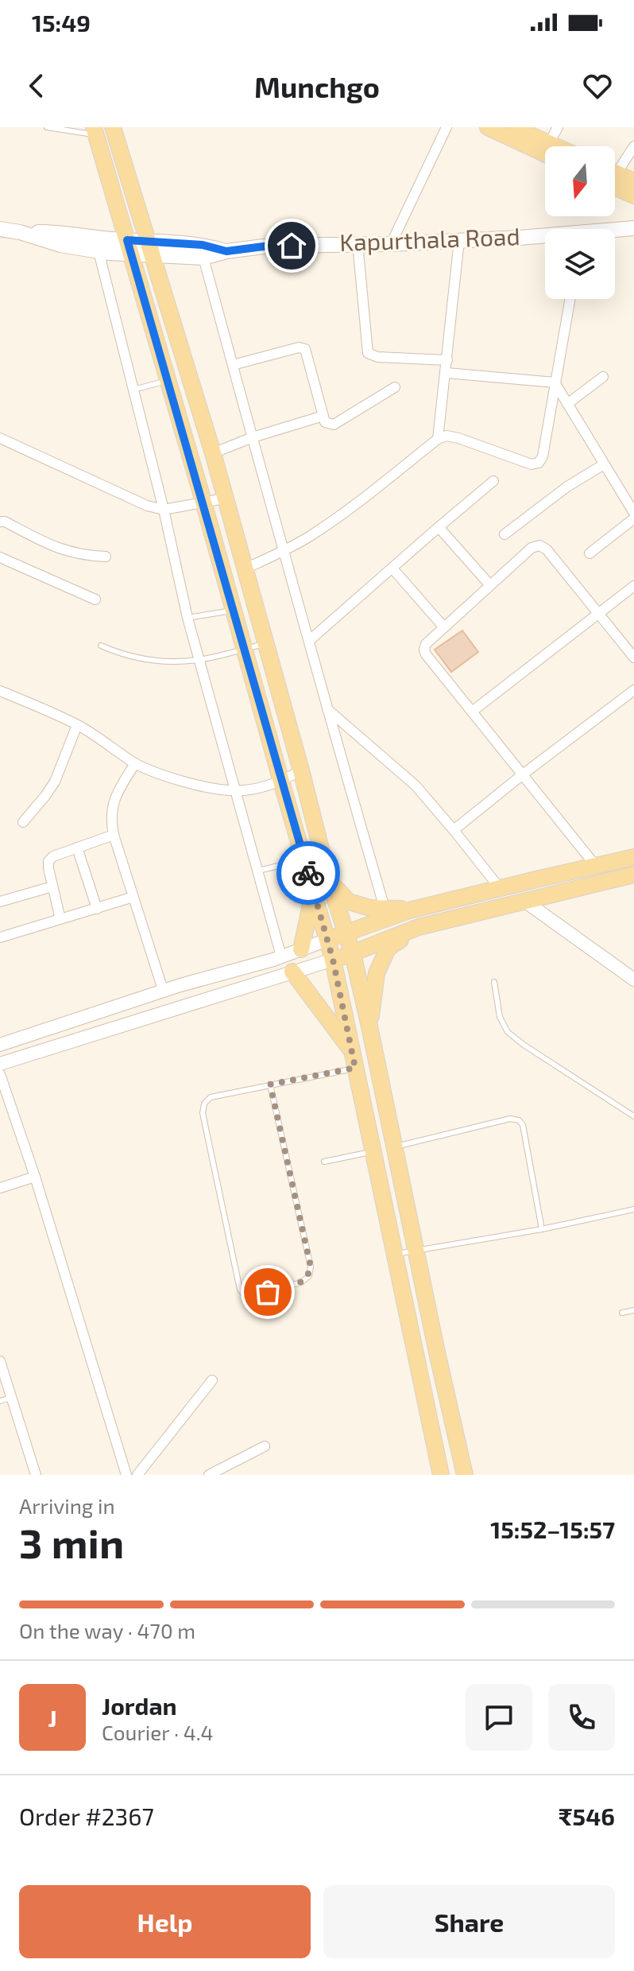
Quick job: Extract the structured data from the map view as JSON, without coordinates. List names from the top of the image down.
{
  "streets": {
    "main road": ["Kapurthala Road"]
  },
  "north": "bottom",
  "page": {
    "status": "15:49",
    "header": "Munchgo",
    "heading": ["3 min", "Arriving in", "15:52–15:57"],
    "panel": [
      "Jordan",
      "Courier · 4.4",
      "Order #2367",
      "₹546"
    ],
    "bar": "On the way · 470 m",
    "round": "J",
    "buttons": ["Help", "Share"]
  }
}
